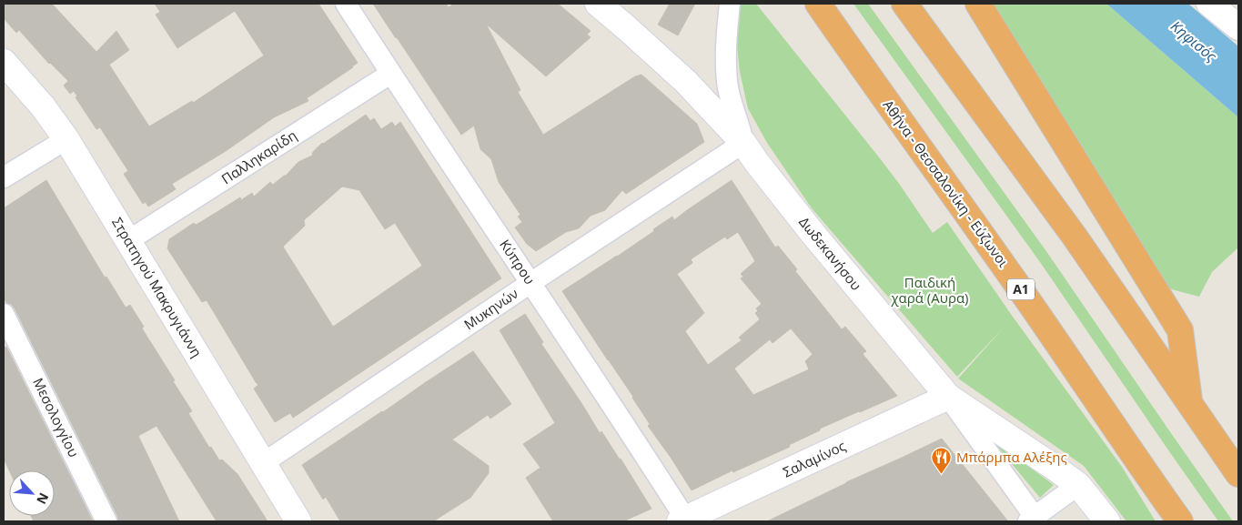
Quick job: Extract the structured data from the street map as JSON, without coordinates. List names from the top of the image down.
{
  "streets": {
    "highway": ["Αθήνα - Θεσσαλονίκη - Εύζωνοι", "Α1"],
    "street": [
      "Παλληκαρίδη",
      "Δωδεκανήσου",
      "Κύπρου",
      "Στρατηγού Μακρυγιάννη",
      "Μυκηνών",
      "Μεσολογγίου",
      "Σαλαμίνος"
    ]
  },
  "crossings": [
    ["Παλληκαρίδη", "Κύπρου"],
    ["Παλληκαρίδη", "Στρατηγού Μακρυγιάννη"],
    ["Δωδεκανήσου", "Μυκηνών"],
    ["Δωδεκανήσου", "Σαλαμίνος"],
    ["Κύπρου", "Μυκηνών"],
    ["Κύπρου", "Σαλαμίνος"],
    ["Στρατηγού Μακρυγιάννη", "Μυκηνών"]
  ],
  "water": ["Κηφισός"],
  "parks": ["Παιδική χαρά (Αυρα)"],
  "places": {
    "restaurant": ["Μπάρμπα Αλέξης"]
  },
  "north": "bottom right"
}
